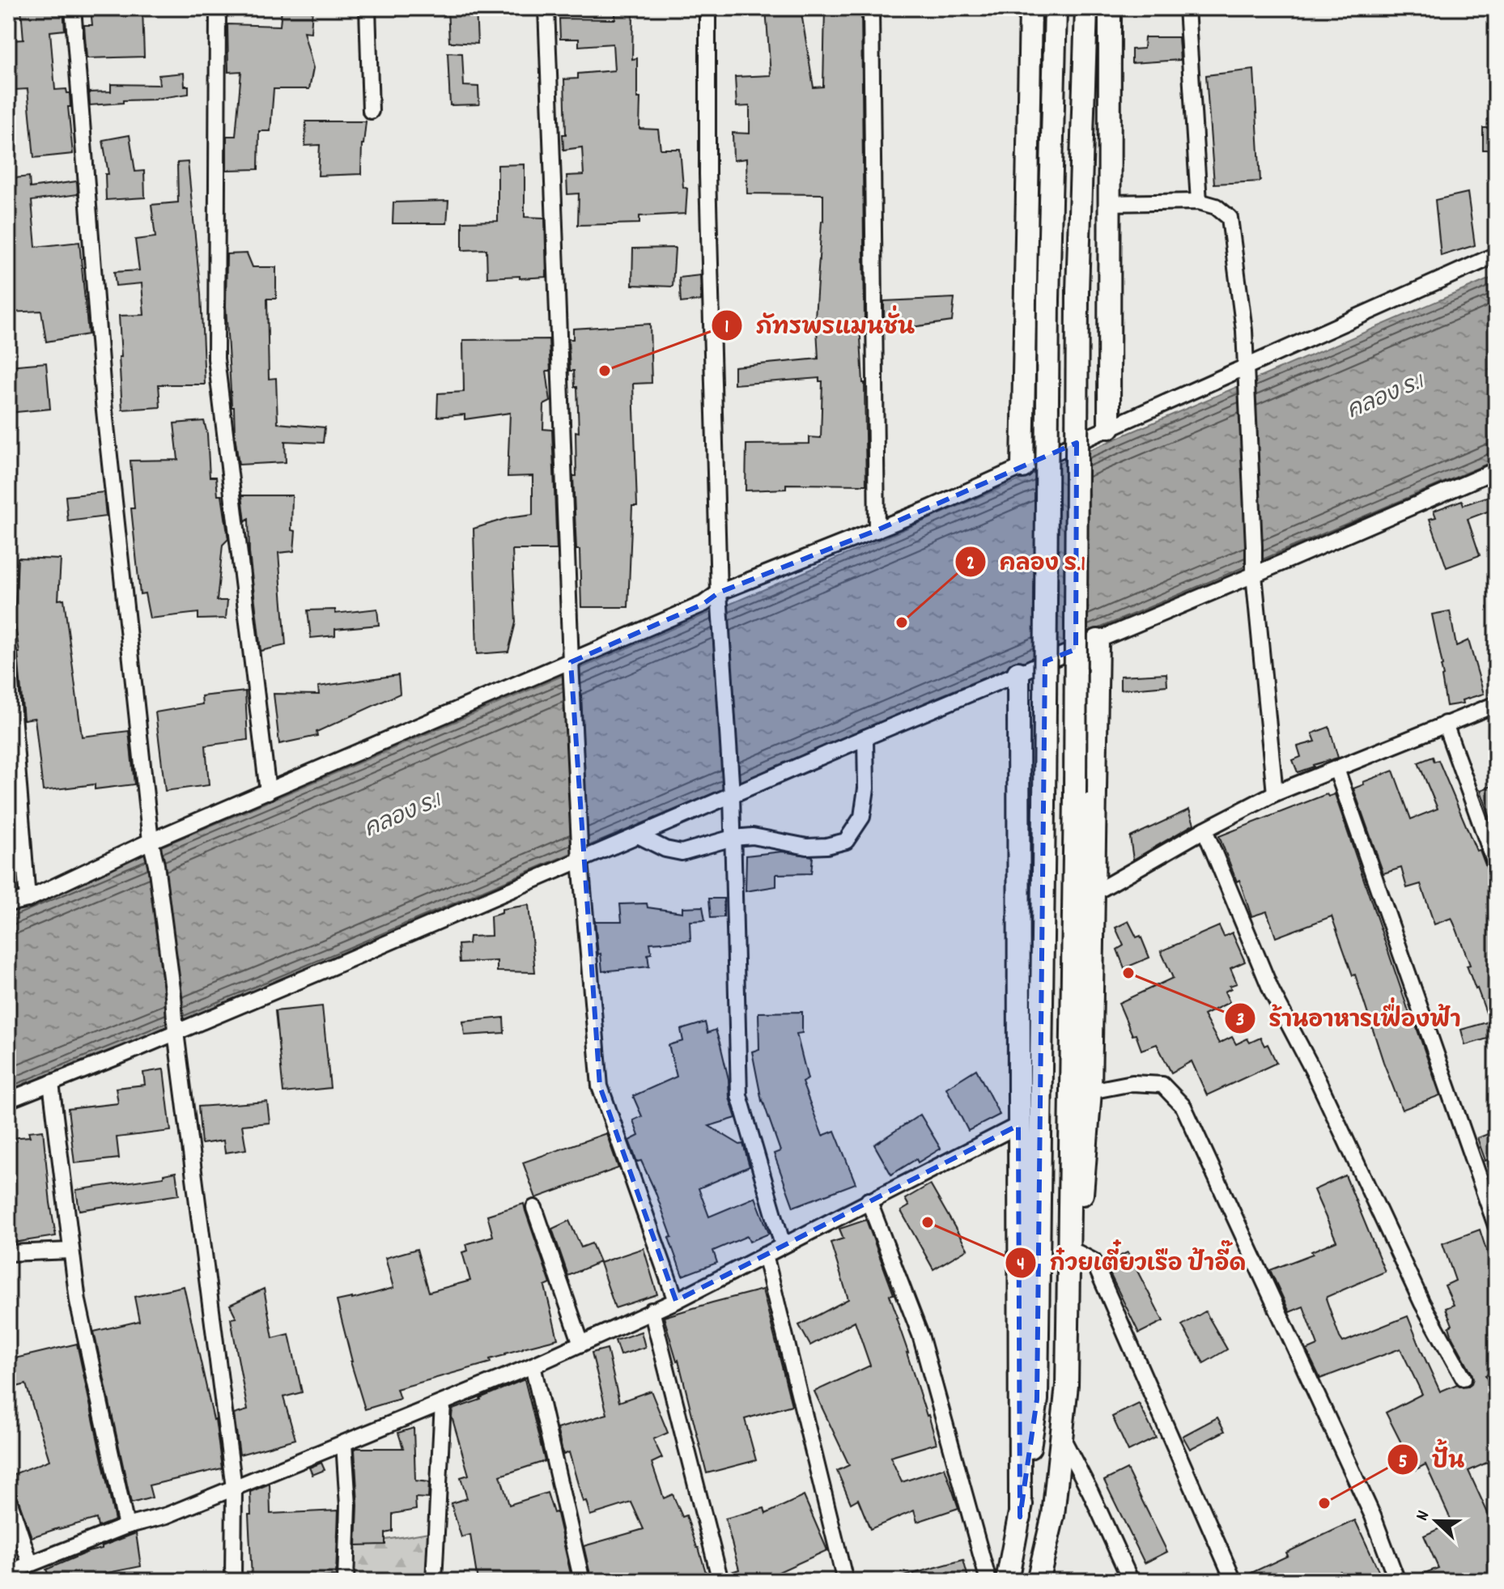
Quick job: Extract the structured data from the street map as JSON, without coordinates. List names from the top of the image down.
{
  "water": ["คลอง ร.1"],
  "places": [
    "ภัทรพรแมนชั่น",
    "คลอง ร.1",
    "ร้านอาหารเฟื่องฟ้า",
    "ก๋วยเตี๋ยวเรือ ป้าอี๊ด",
    "ปั้น"
  ],
  "north": "left"
}
